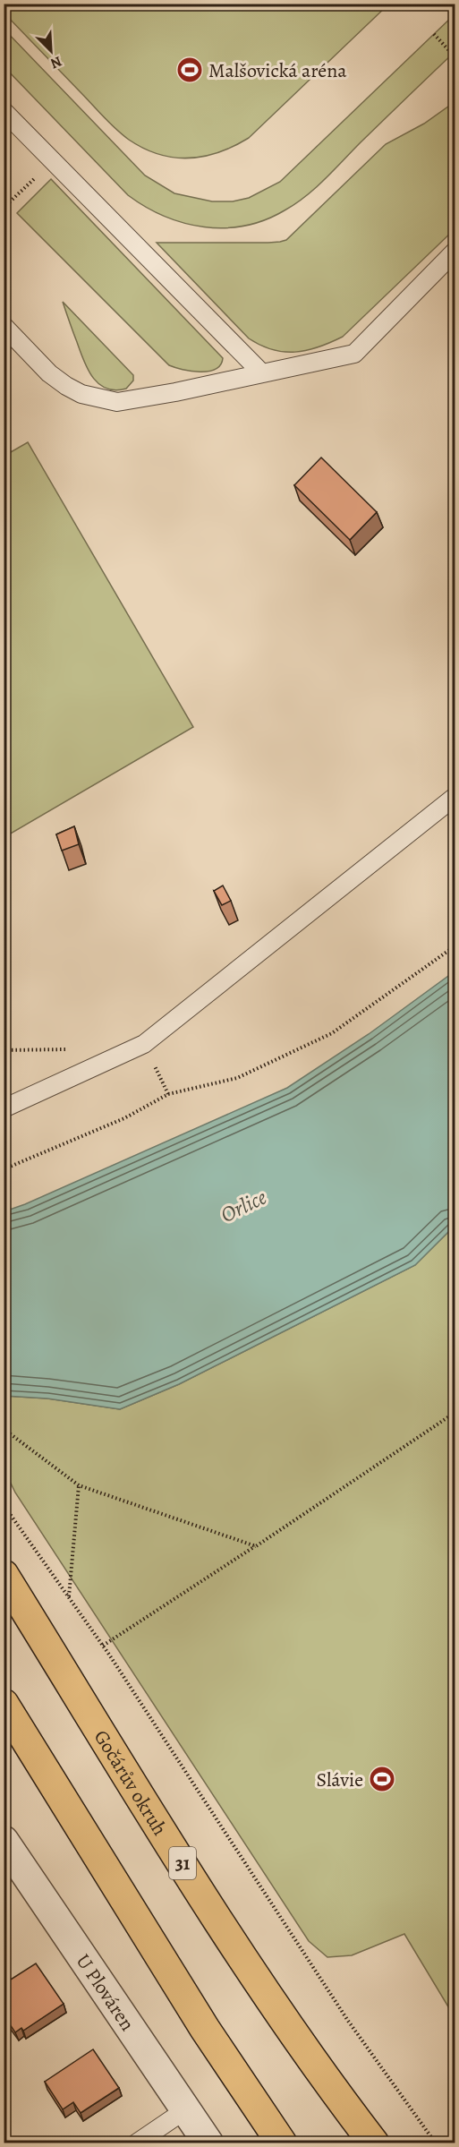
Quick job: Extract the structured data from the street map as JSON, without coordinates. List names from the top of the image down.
{
  "streets": {
    "main road": ["Gočárův okruh", "31"],
    "street": ["U Plováren"]
  },
  "water": ["Orlice"],
  "places": {
    "sports": ["Malšovická aréna", "Slávie"]
  },
  "north": "bottom right"
}
